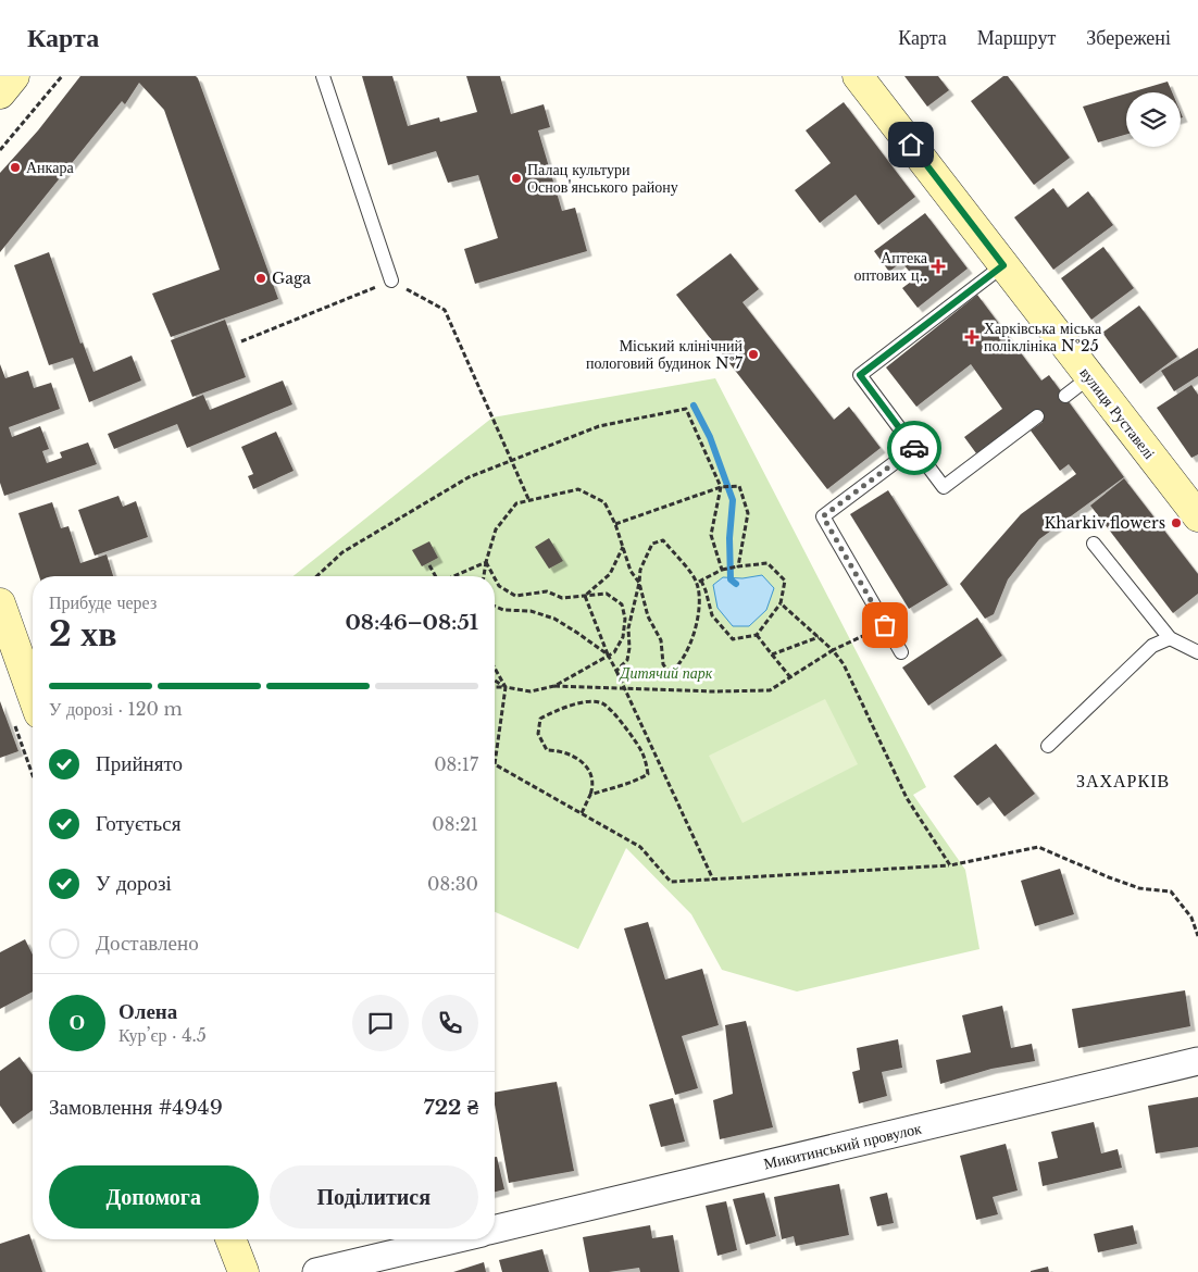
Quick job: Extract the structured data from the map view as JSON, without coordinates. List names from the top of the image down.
{
  "streets": {
    "street": ["вулиця Руставелі", "Микитинський провулок"]
  },
  "districts": ["ЗАХАРКІВ"],
  "parks": ["Дитячий парк"],
  "places": {
    "other": [
      "Анкара",
      "Палац культури Основ'янського району",
      "Gaga",
      "Міський клінічний пологовий будинок №7",
      "Kharkiv flowers"
    ],
    "health": ["Аптека оптових ц‥", "Харківська міська поліклініка №25"]
  },
  "page": {
    "header": "Карта",
    "nav": ["Карта", "Маршрут", "Збережені"],
    "heading": ["2 хв", "Прибуде через", "08:46–08:51"],
    "panel": [
      "Олена",
      "Кур’єр · 4.5",
      "Замовлення #4949",
      "722 ₴"
    ],
    "bar": "У дорозі · 120 m",
    "list": [
      ["Прийнято", "08:17"],
      ["Готується", "08:21"],
      ["У дорозі", "08:30"],
      "Доставлено"
    ],
    "round": "О",
    "buttons": ["Допомога", "Поділитися"]
  }
}
